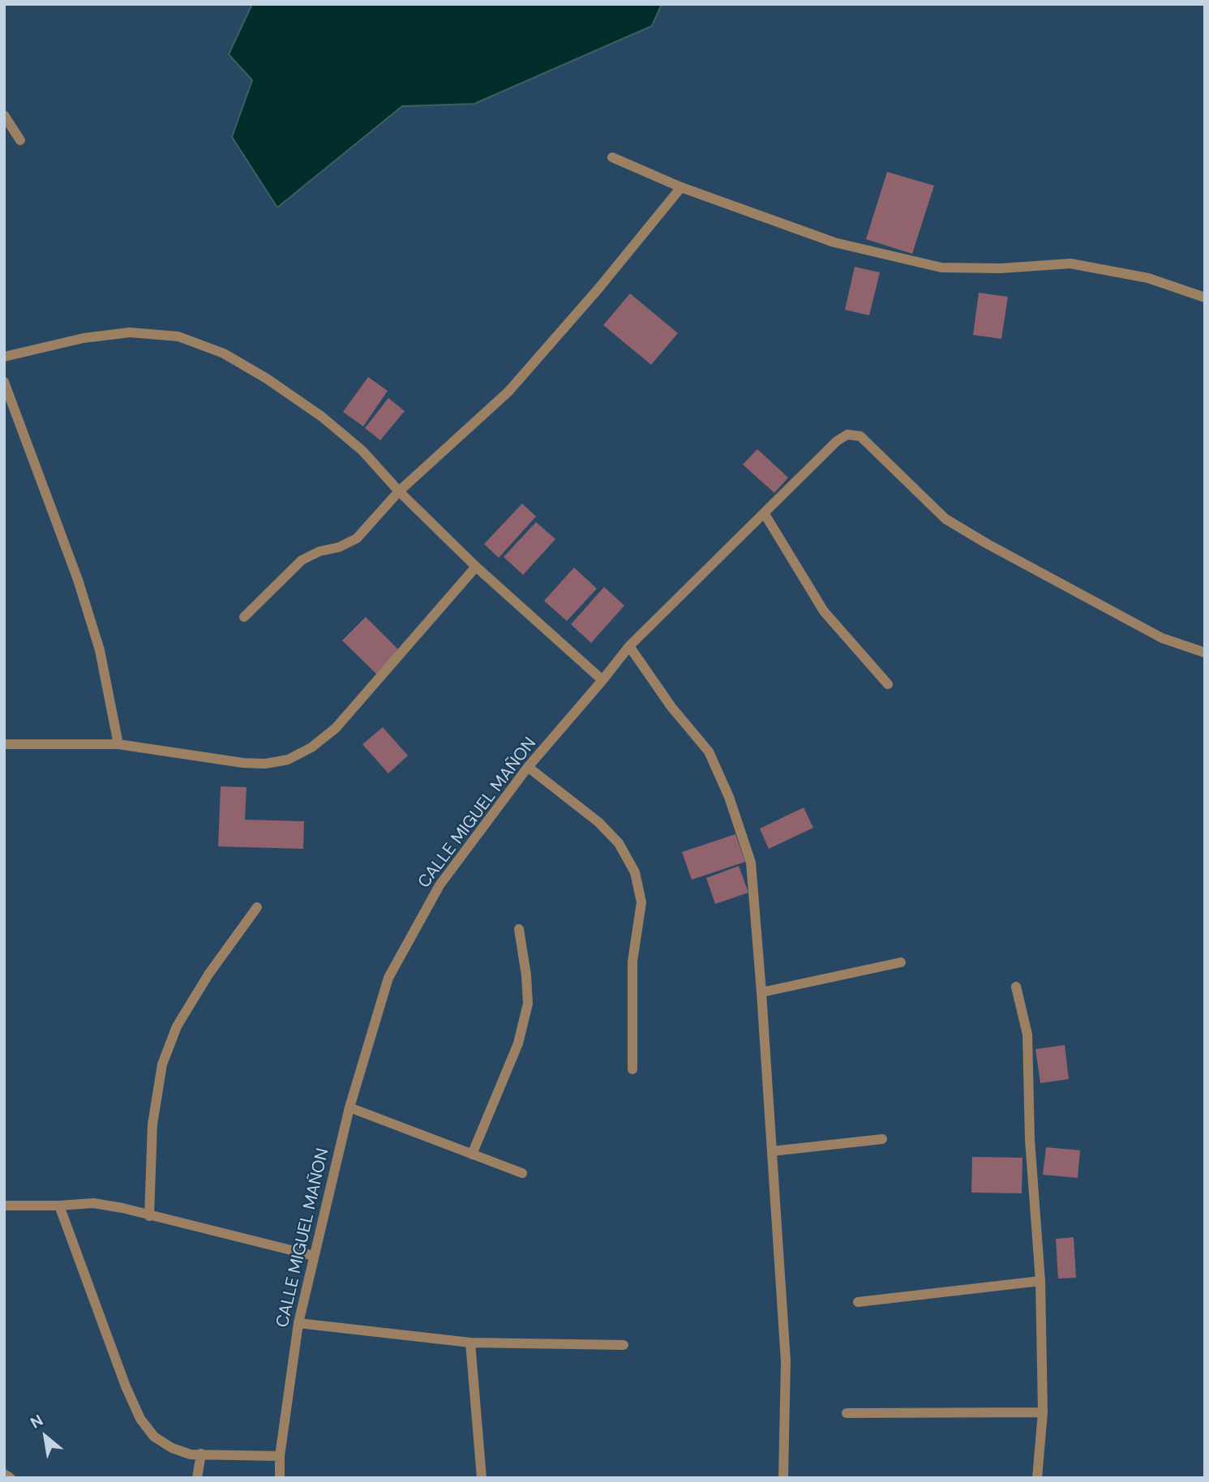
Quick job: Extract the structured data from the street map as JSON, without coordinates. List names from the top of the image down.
{
  "streets": {
    "street": ["CALLE MIGUEL MAÑON"]
  },
  "north": "top left"
}
